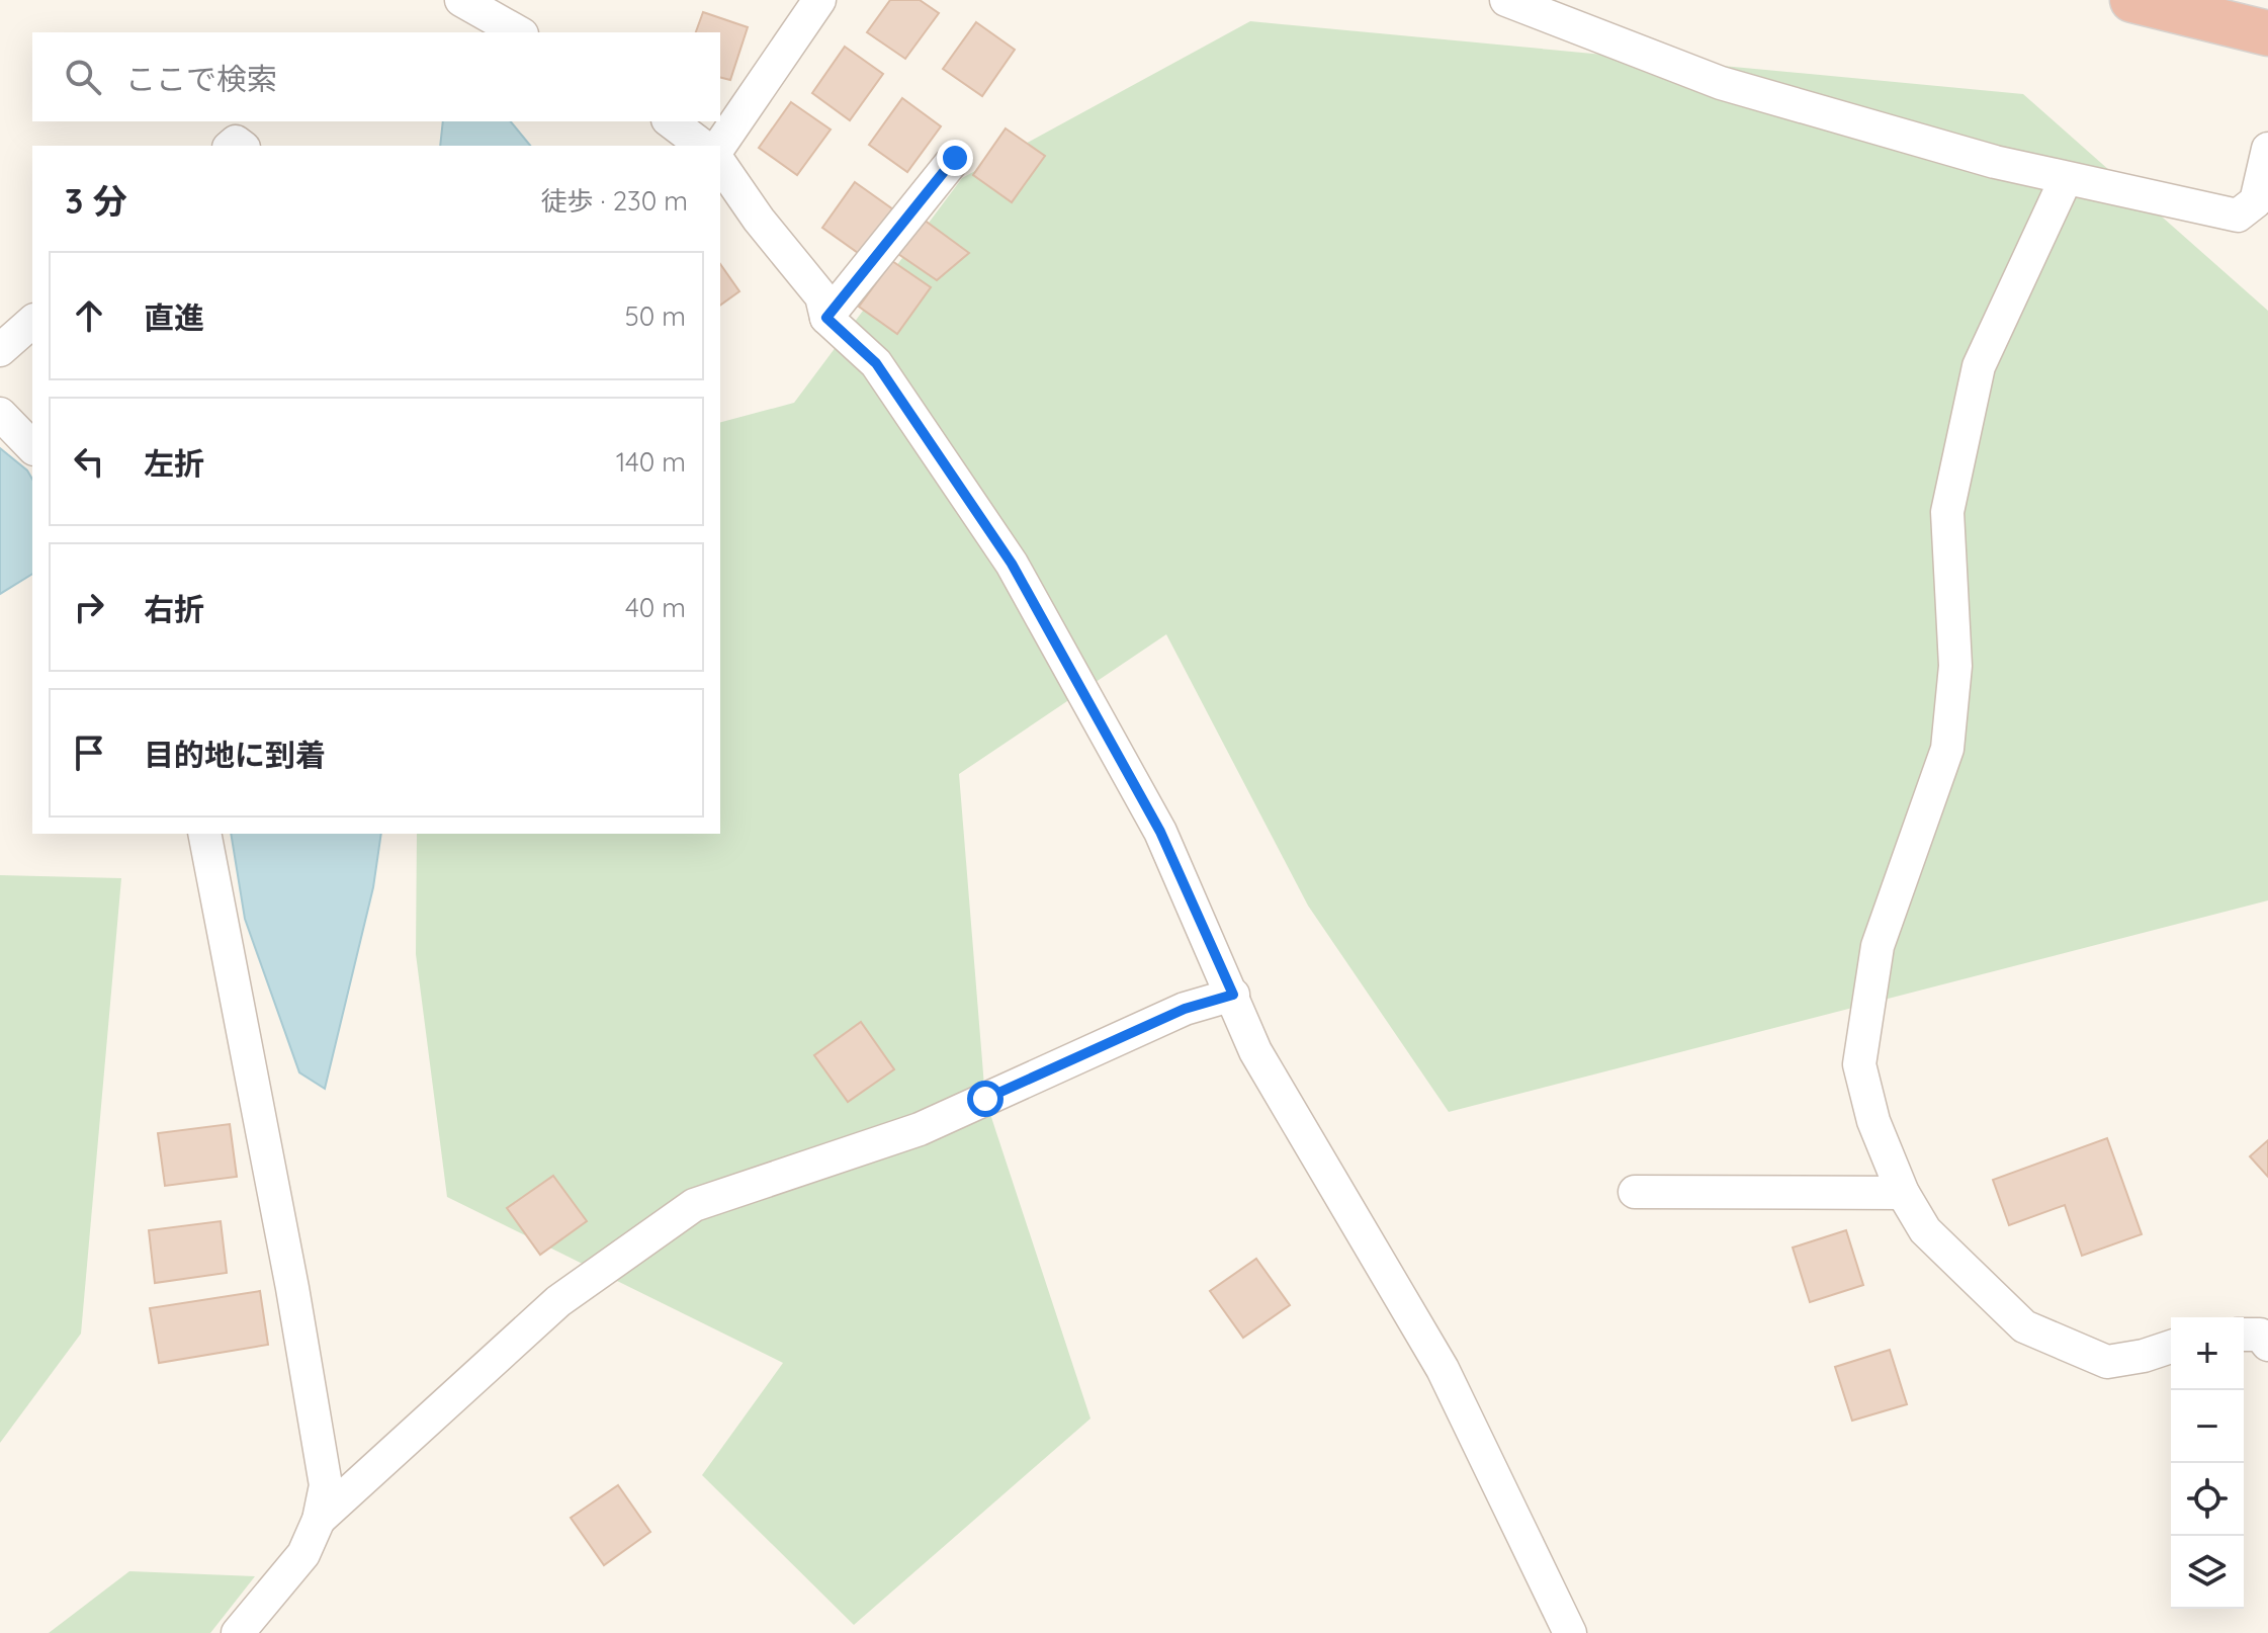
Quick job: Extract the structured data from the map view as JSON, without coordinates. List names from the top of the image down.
{
  "page": {
    "search": "ここで検索",
    "heading": ["3 分", "徒歩 · 230 m"],
    "list": [
      ["直進", "50 m"],
      ["左折", "140 m"],
      ["右折", "40 m"],
      "目的地に到着"
    ],
    "map_buttons": ["+", "−"]
  }
}
